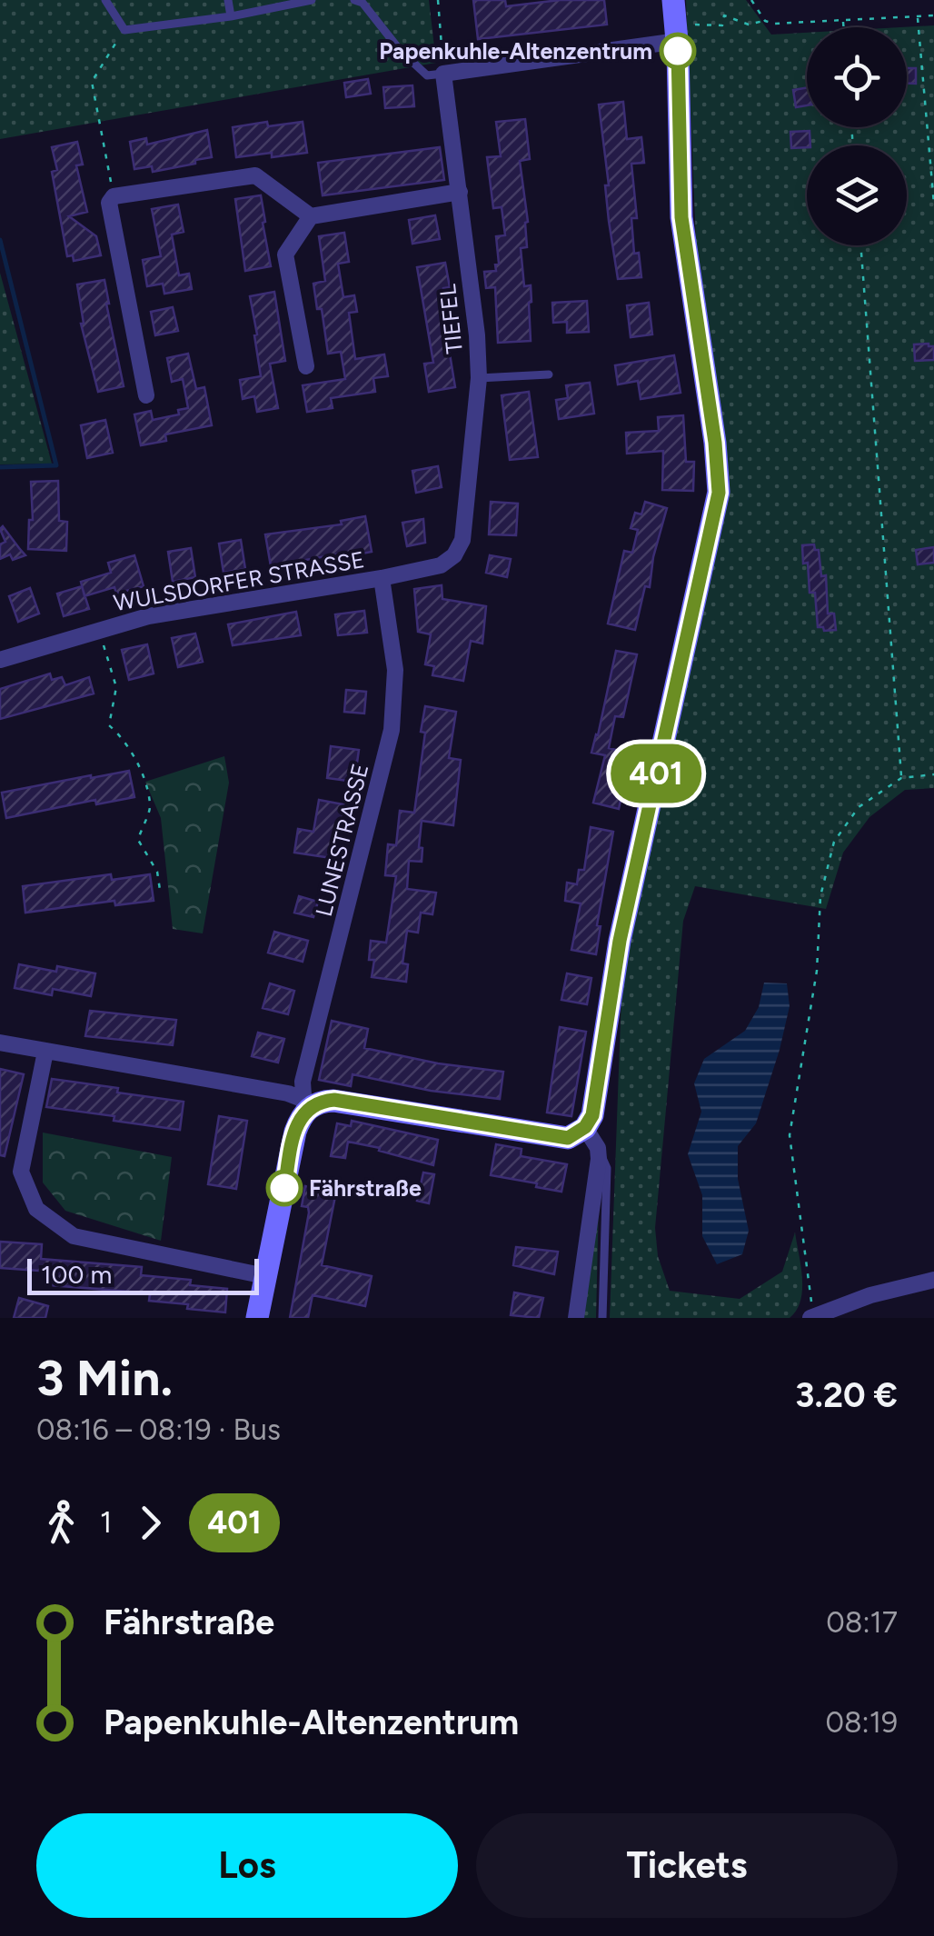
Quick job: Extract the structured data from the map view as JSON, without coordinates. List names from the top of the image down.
{
  "streets": {
    "street": ["TIEFEL", "WULSDORFER STRASSE", "LUNESTRASSE"]
  },
  "crossings": [
    ["TIEFEL", "WULSDORFER STRASSE"],
    ["TIEFEL", "LUNESTRASSE"],
    ["WULSDORFER STRASSE", "LUNESTRASSE"]
  ],
  "places": ["Papenkuhle-Altenzentrum", "Fährstraße"],
  "lines": ["bus line 401"],
  "scale_bar": "100 m",
  "page": {
    "on_map": "401",
    "scale": "100 m",
    "heading": ["3 Min.", "08:16 – 08:19 · Bus", "3.20 €"],
    "legs": ["1", "401"],
    "list": [
      {
        "name": "Fährstraße",
        "value": "08:17"
      },
      {
        "name": "Papenkuhle-Altenzentrum",
        "value": "08:19"
      }
    ],
    "buttons": ["Los", "Tickets"]
  }
}
